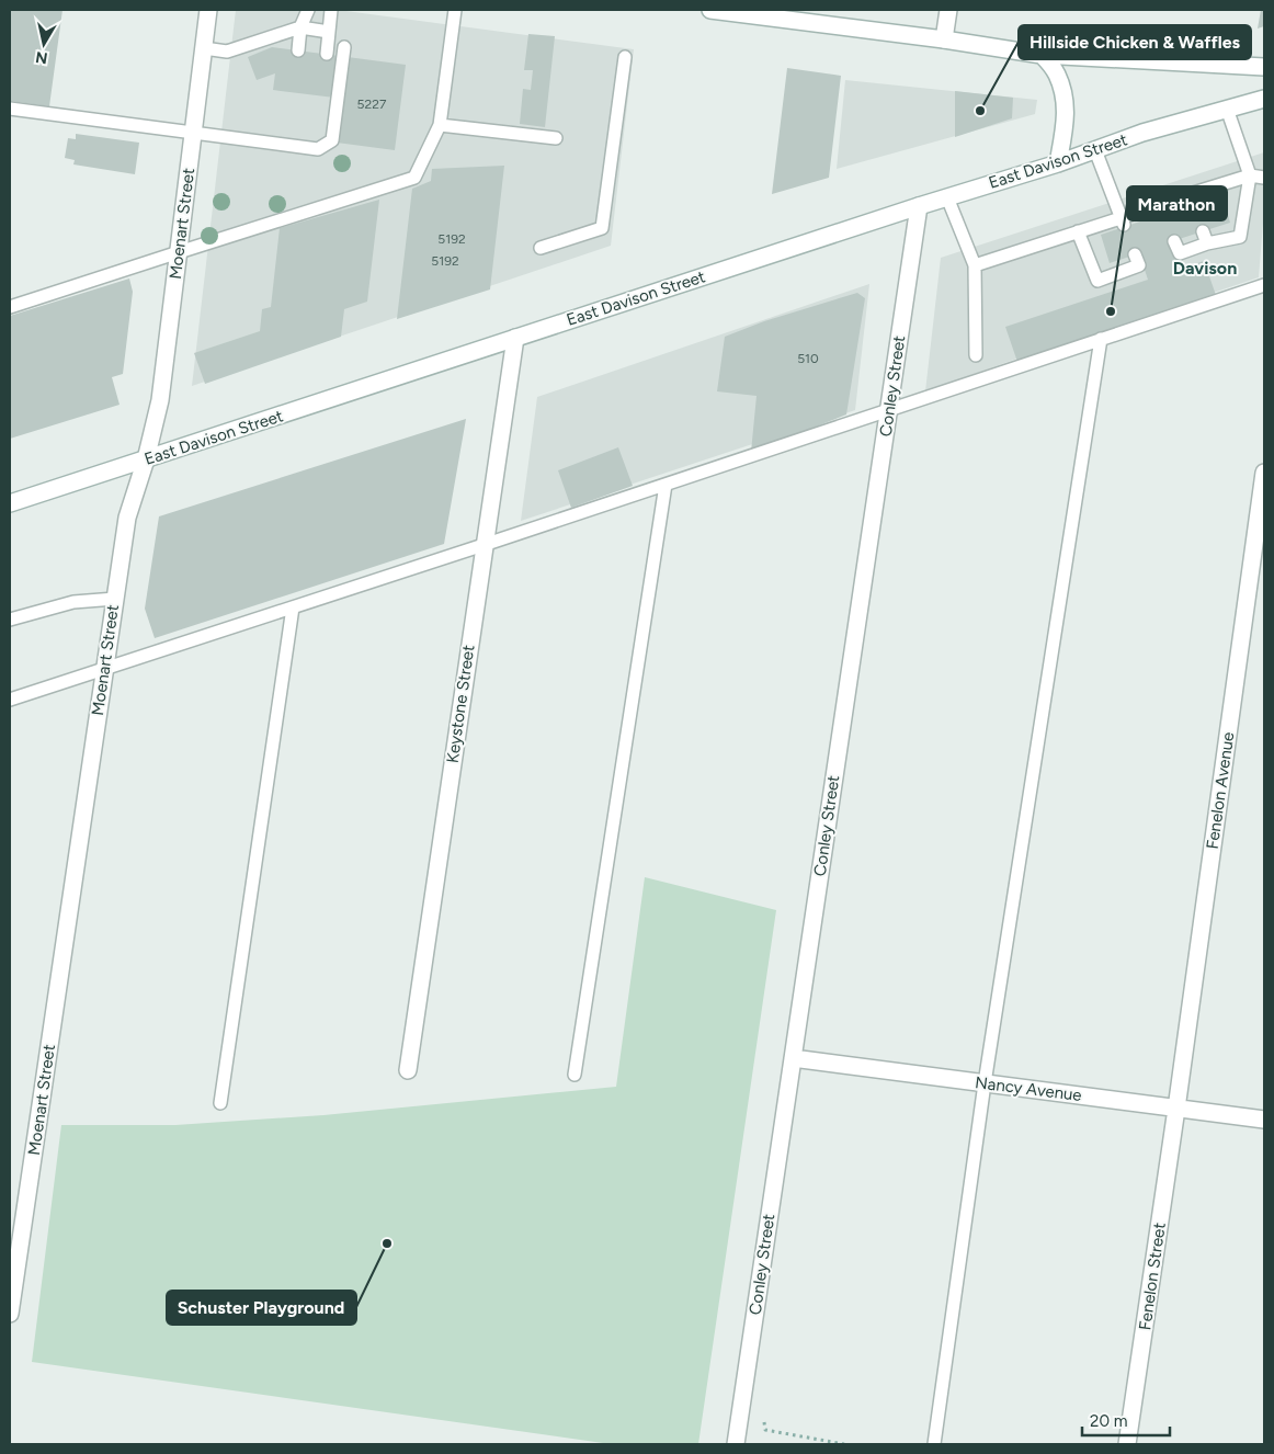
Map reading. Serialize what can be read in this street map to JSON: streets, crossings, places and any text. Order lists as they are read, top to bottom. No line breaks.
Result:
{"streets":{"street":["East Davison Street","Moenart Street","Conley Street","Keystone Street","Fenelon Avenue","Nancy Avenue","Fenelon Street"]},"crossings":[["East Davison Street","Moenart Street"],["East Davison Street","Conley Street"],["East Davison Street","Keystone Street"],["Conley Street","Nancy Avenue"],["Fenelon Avenue","Nancy Avenue"],["Fenelon Avenue","Fenelon Street"],["Nancy Avenue","Fenelon Street"]],"districts":["Davison"],"places":["Hillside Chicken & Waffles","Marathon","Schuster Playground"],"house_numbers":["5227","5192","5192","510"],"scale_bar":"20 m","north":"bottom"}
